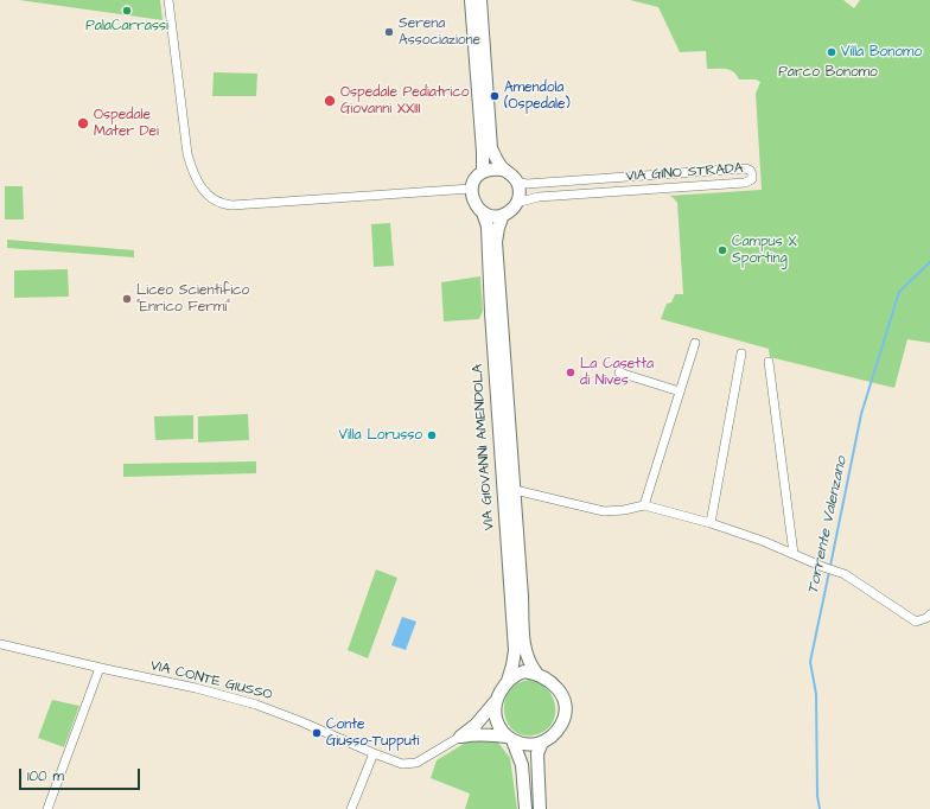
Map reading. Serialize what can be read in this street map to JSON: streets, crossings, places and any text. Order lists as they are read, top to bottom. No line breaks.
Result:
{"streets":{"main road":["VIA GIOVANNI AMENDOLA"],"street":["VIA GINO STRADA","VIA CONTE GIUSSO"]},"crossings":[["VIA GINO STRADA","VIA GIOVANNI AMENDOLA"],["VIA GIOVANNI AMENDOLA","VIA CONTE GIUSSO"]],"water":["Torrente Valenzano"],"parks":["Parco Bonomo"],"places":["PalaCarrassi","Serena Associazione","Villa Bonomo","Amendola (Ospedale)","Ospedale Pediatrico Giovanni XXIII","Ospedale Mater Dei","Campus X Sporting","Liceo Scientifico \"Enrico Fermi\"","La Casetta di Nives","Villa Lorusso","Conte Giusso-Tupputi"],"scale_bar":"100 m"}
